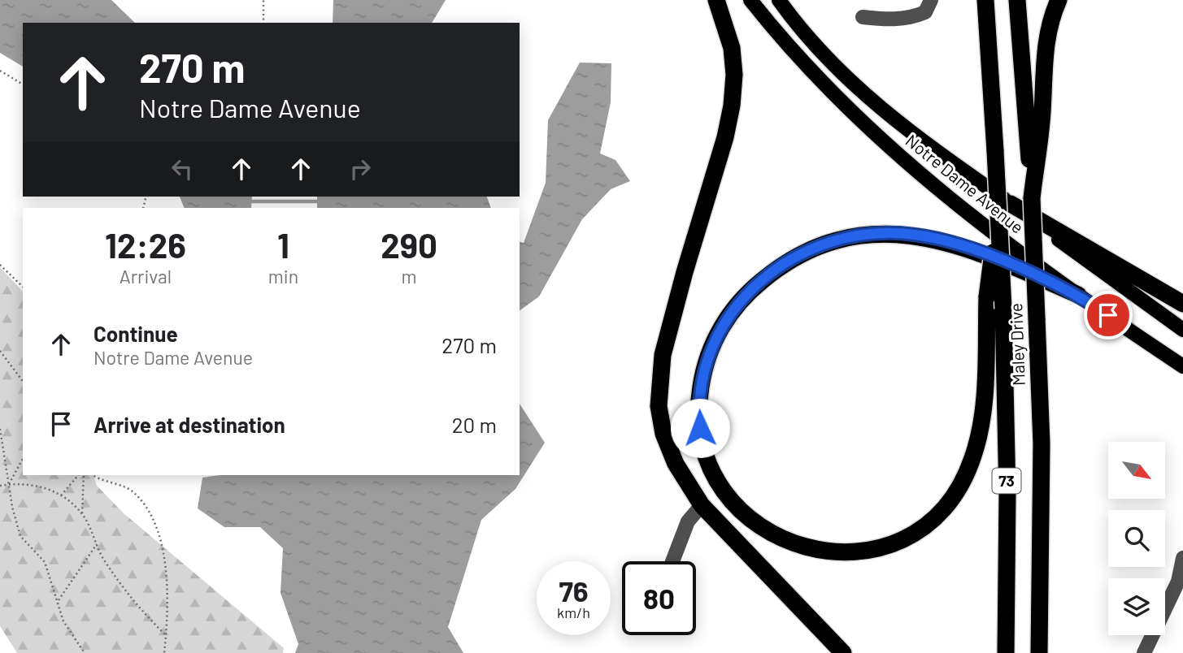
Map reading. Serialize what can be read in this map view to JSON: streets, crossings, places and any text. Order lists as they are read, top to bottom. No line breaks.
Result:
{"streets":{"highway":["Maley Drive","73"],"main road":["Notre Dame Avenue"]},"crossings":[["Notre Dame Avenue","Maley Drive"]],"north":"bottom right","page":{"turn":["270 m","Notre Dame Avenue"],"eta":["12:26","Arrival","1","min","290","m"],"list":[{"name":"Continue","note":"Notre Dame Avenue","value":"270 m"},{"name":"Arrive at destination","value":"20 m"}],"speed":"76 km/h","limit":"80"}}
